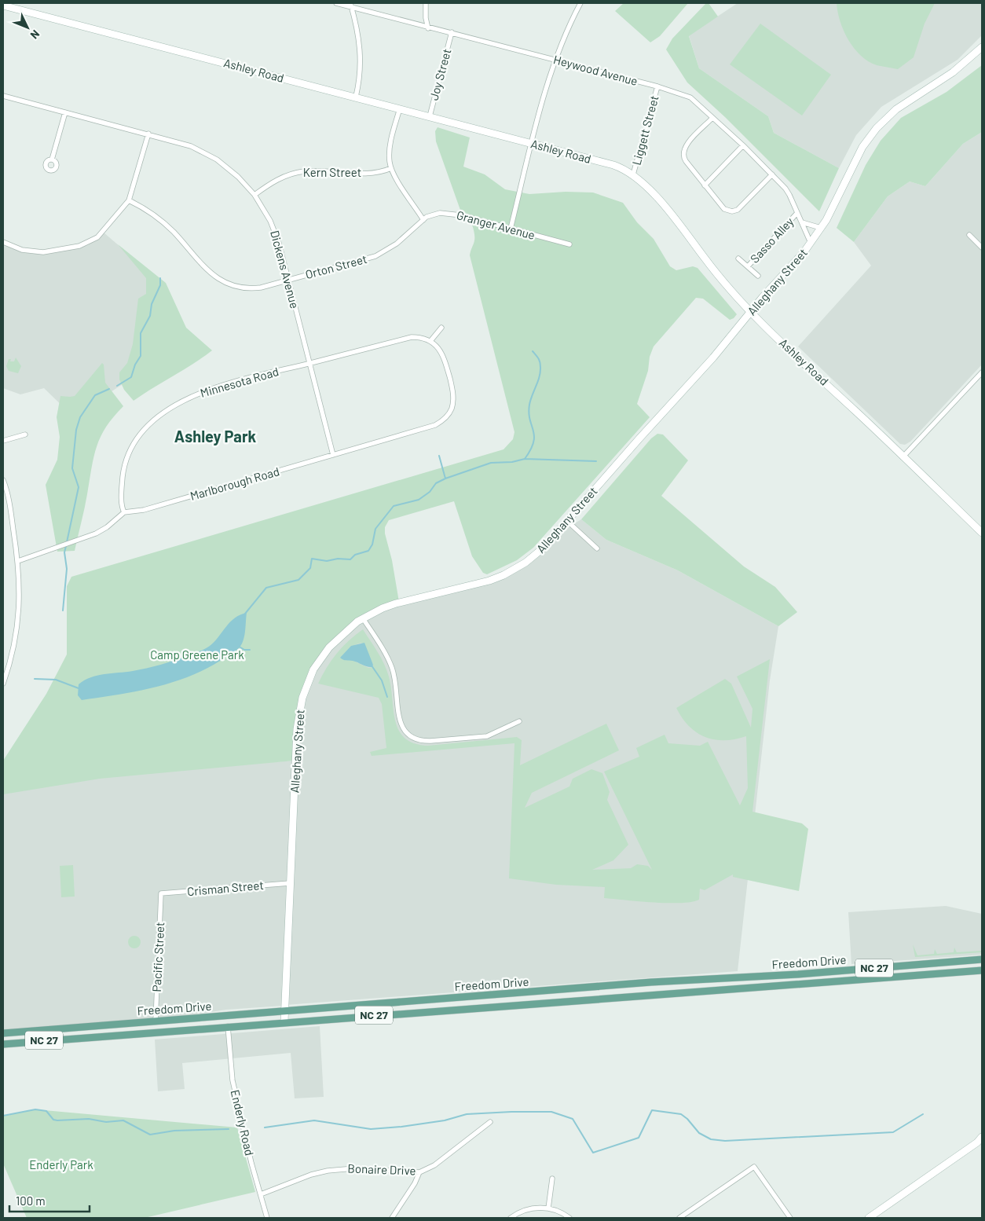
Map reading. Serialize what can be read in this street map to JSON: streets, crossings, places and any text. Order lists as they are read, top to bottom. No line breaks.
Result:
{"streets":{"main road":["Freedom Drive","NC 27"],"street":["Ashley Road","Heywood Avenue","Joy Street","Liggett Street","Kern Street","Granger Avenue","Sasso Alley","Orton Street","Dickens Avenue","Alleghany Street","Minnesota Road","Marlborough Road","Crisman Street","Pacific Street","Enderly Road","Bonaire Drive"]},"crossings":[["Ashley Road","Joy Street"],["Ashley Road","Liggett Street"],["Ashley Road","Alleghany Street"],["Heywood Avenue","Joy Street"],["Heywood Avenue","Liggett Street"],["Heywood Avenue","Sasso Alley"],["Heywood Avenue","Alleghany Street"],["Kern Street","Dickens Avenue"],["Granger Avenue","Orton Street"],["Orton Street","Dickens Avenue"],["Dickens Avenue","Minnesota Road"],["Dickens Avenue","Marlborough Road"],["Alleghany Street","Crisman Street"],["Alleghany Street","Freedom Drive"],["Minnesota Road","Marlborough Road"],["Crisman Street","Pacific Street"],["Pacific Street","Freedom Drive"],["Freedom Drive","Enderly Road"],["Enderly Road","Bonaire Drive"]],"districts":["Ashley Park"],"parks":["Camp Greene Park","Enderly Park"],"scale_bar":"100 m","north":"bottom right"}
